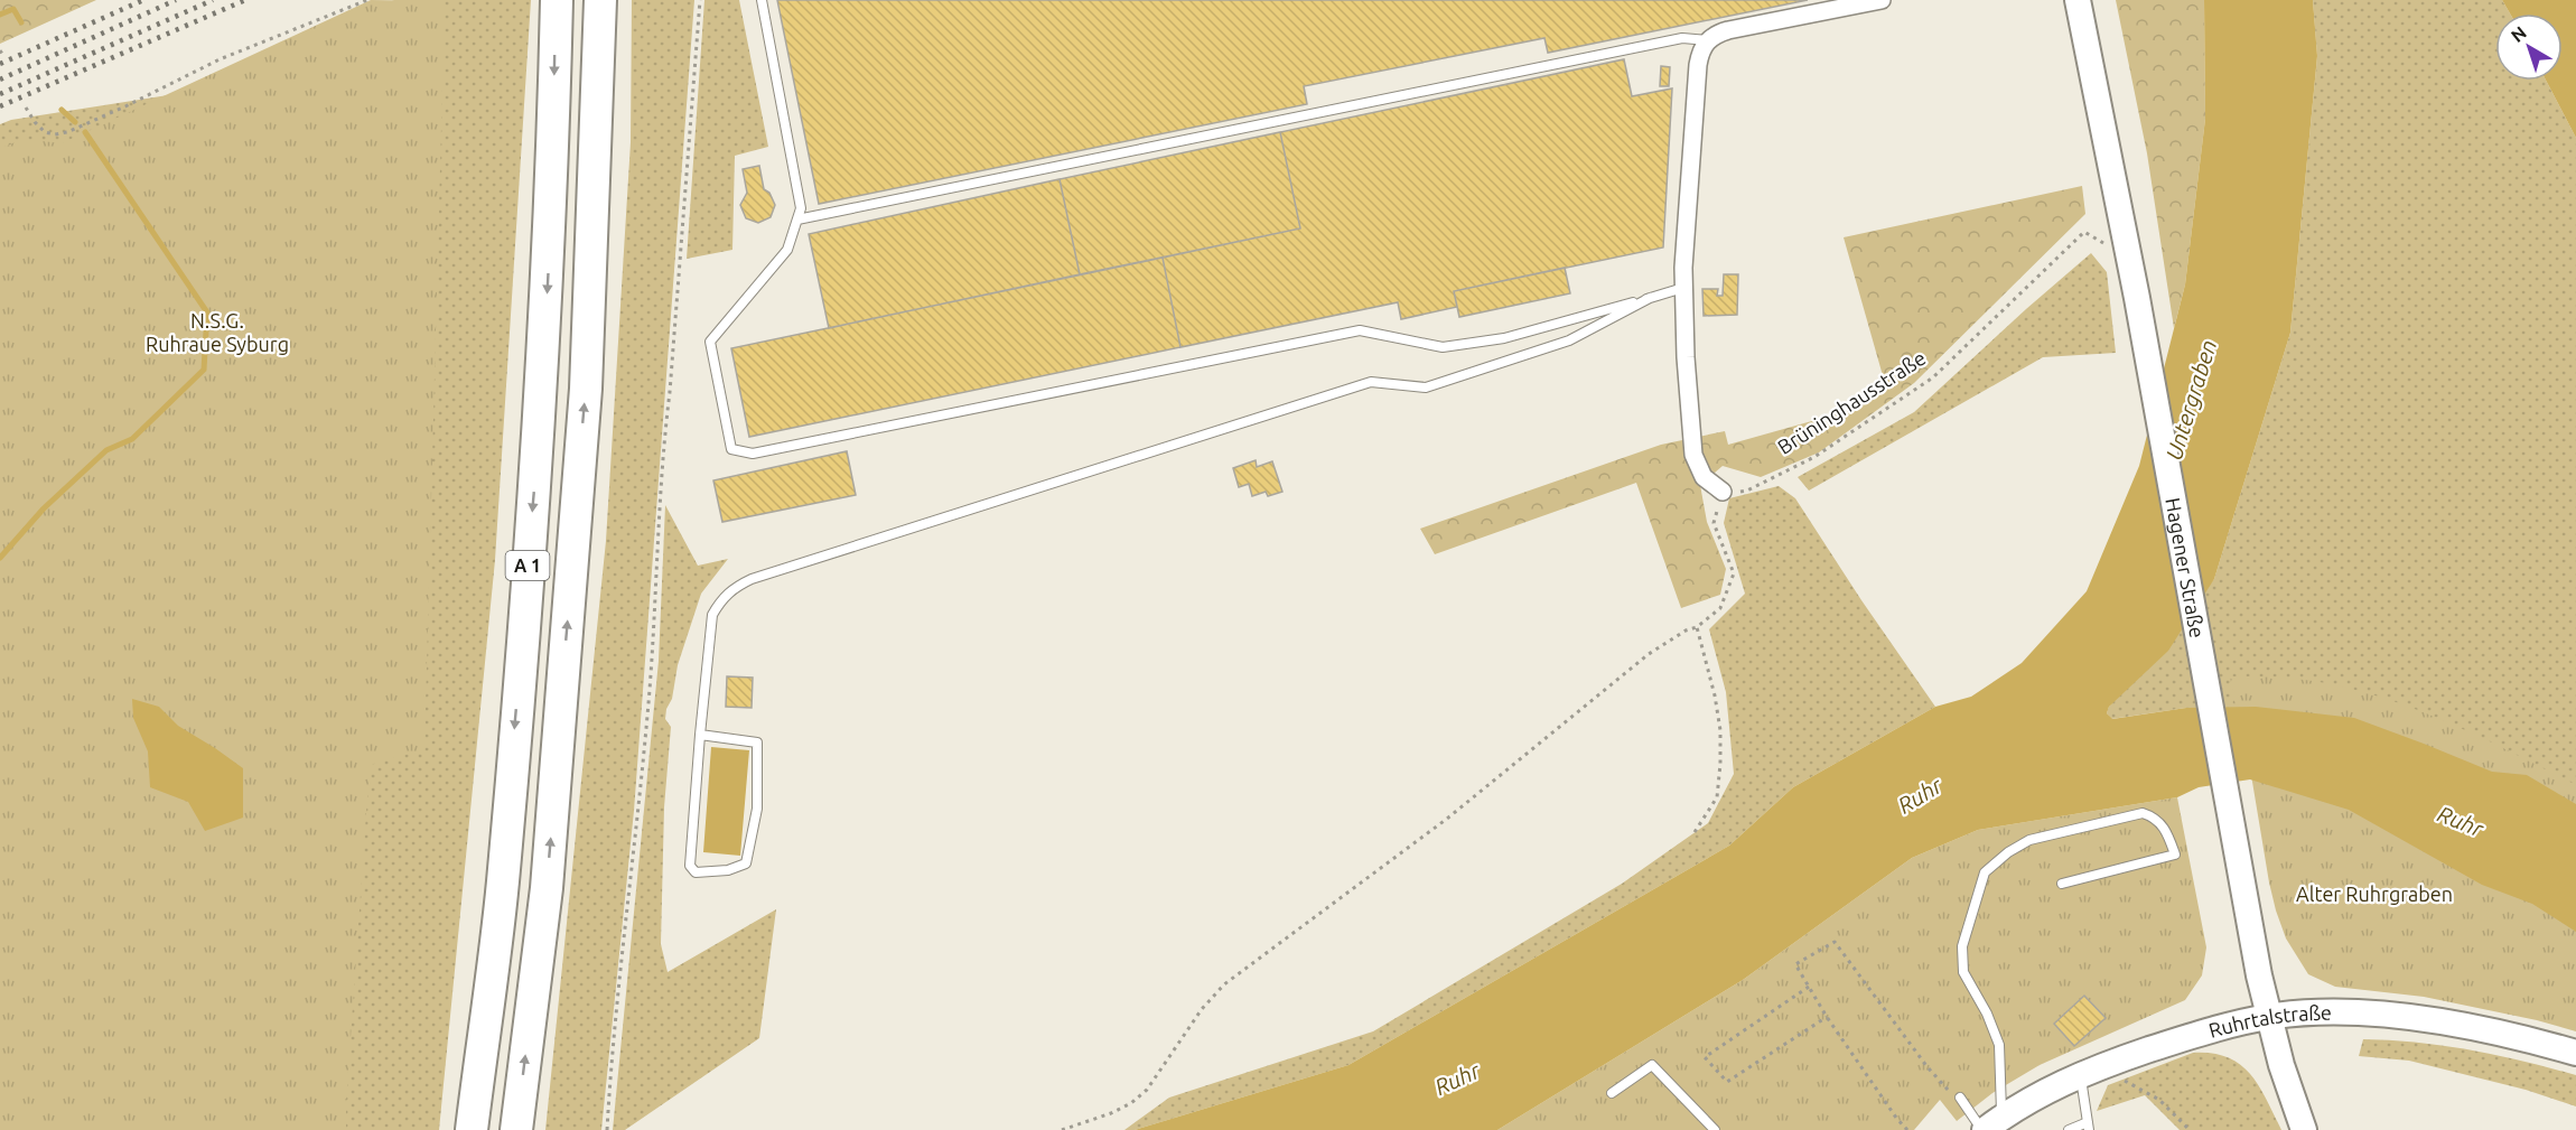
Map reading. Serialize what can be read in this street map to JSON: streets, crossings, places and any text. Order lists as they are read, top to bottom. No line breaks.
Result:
{"streets":{"highway":["A 1"],"main road":["Hagener Straße","Ruhrtalstraße"],"path":["Brüninghausstraße"]},"crossings":[["Brüninghausstraße","Hagener Straße"],["Hagener Straße","Ruhrtalstraße"]],"water":["Untergraben","Ruhr"],"parks":["N.S.G. Ruhraue Syburg","Alter Ruhrgraben"],"north":"top left"}
